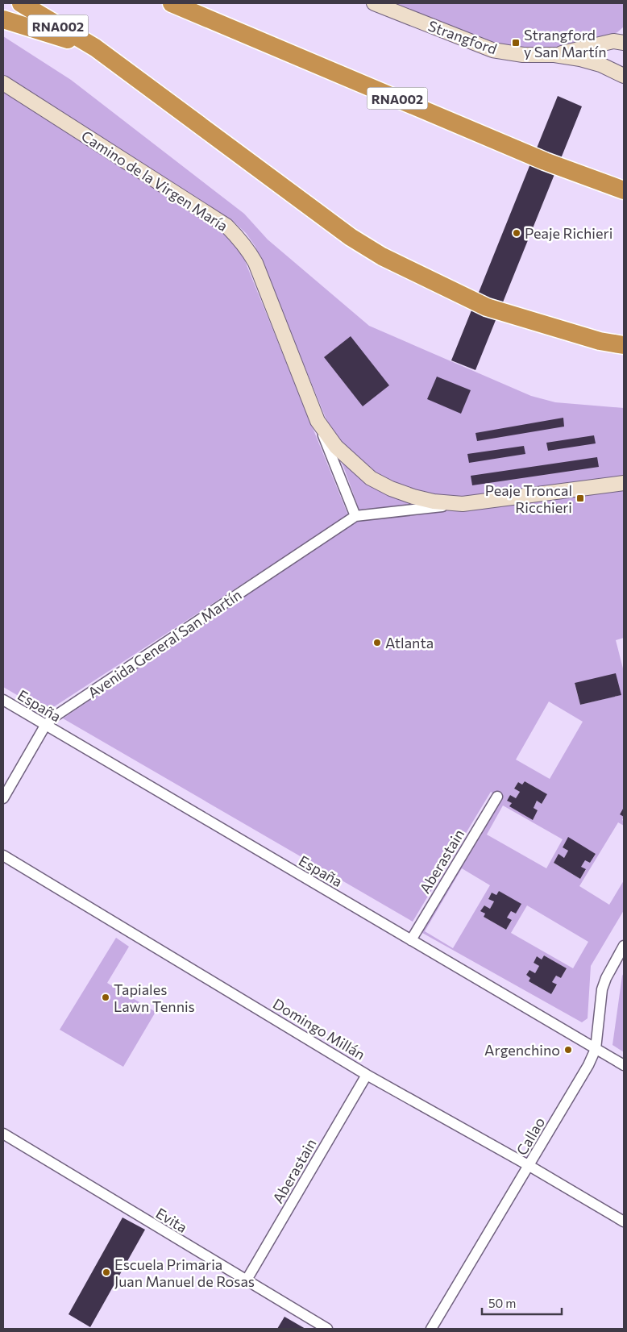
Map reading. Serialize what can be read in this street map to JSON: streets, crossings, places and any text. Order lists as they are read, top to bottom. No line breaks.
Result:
{"streets":{"highway":["RNA002"],"street":["Strangford","Camino de la Virgen María","Avenida General San Martín","España","Aberastain","Domingo Millán","Callao","Evita"]},"crossings":[["Camino de la Virgen María","Avenida General San Martín"],["Avenida General San Martín","España"],["España","Aberastain"],["España","Callao"],["Aberastain","Domingo Millán"],["Aberastain","Evita"],["Domingo Millán","Callao"]],"places":{"transit":["Strangford y San Martín","Peaje Troncal Ricchieri"],"other":["Peaje Richieri","Atlanta","Tapiales Lawn Tennis","Argenchino","Escuela Primaria Juan Manuel de Rosas"]},"scale_bar":"50 m"}
